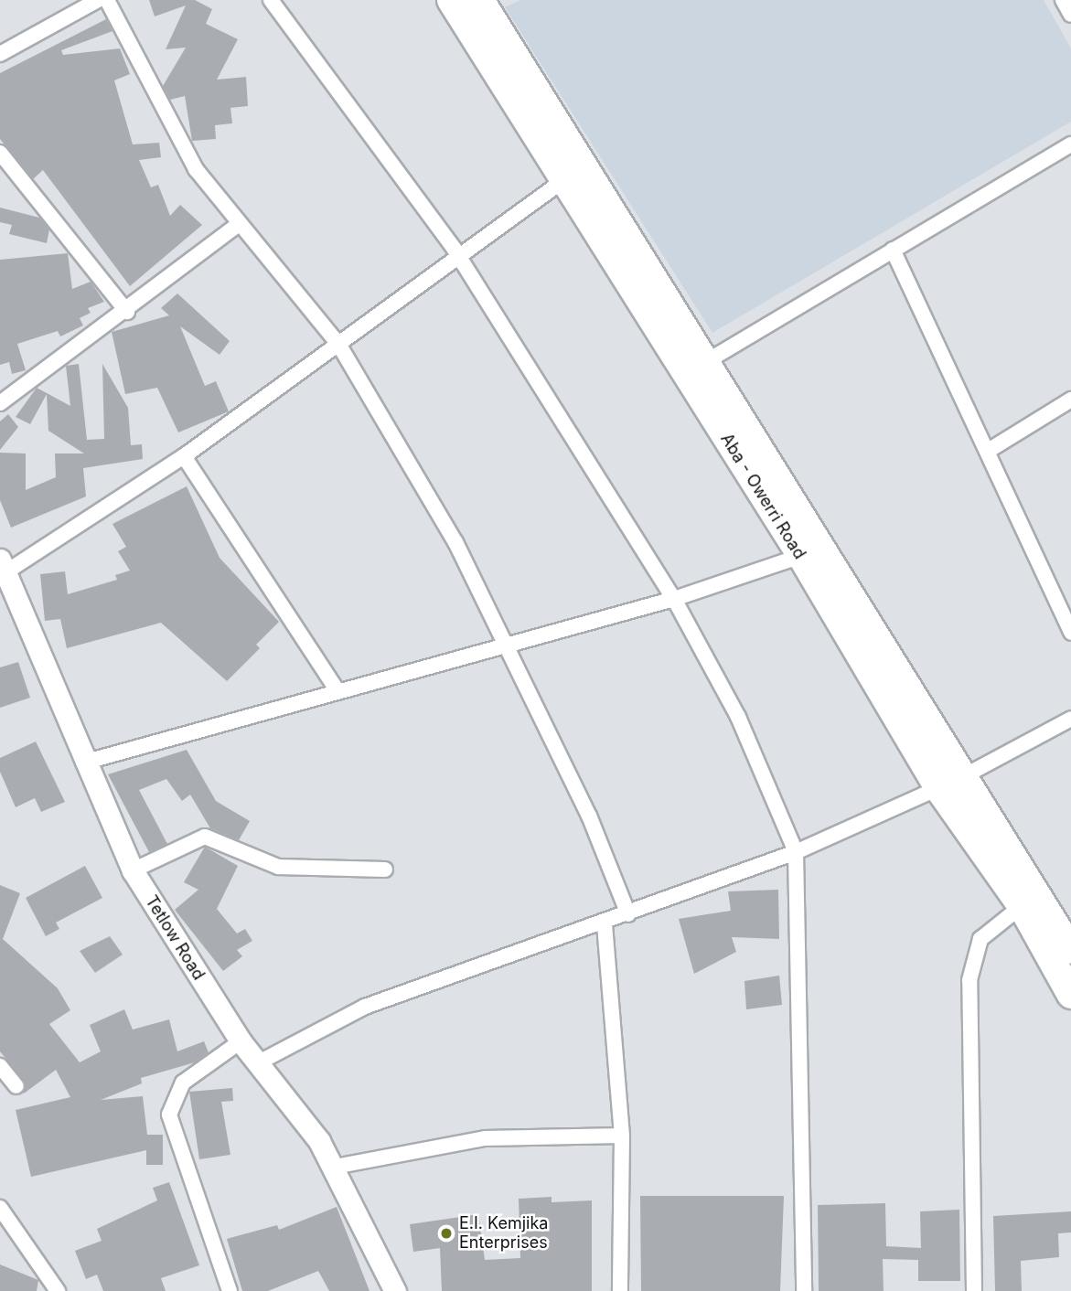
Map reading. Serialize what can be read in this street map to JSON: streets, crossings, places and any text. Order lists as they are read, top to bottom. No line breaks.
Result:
{"streets":{"highway":["Aba - Owerri Road"],"street":["Tetlow Road"]},"places":["E.I. Kemjika Enterprises"]}
